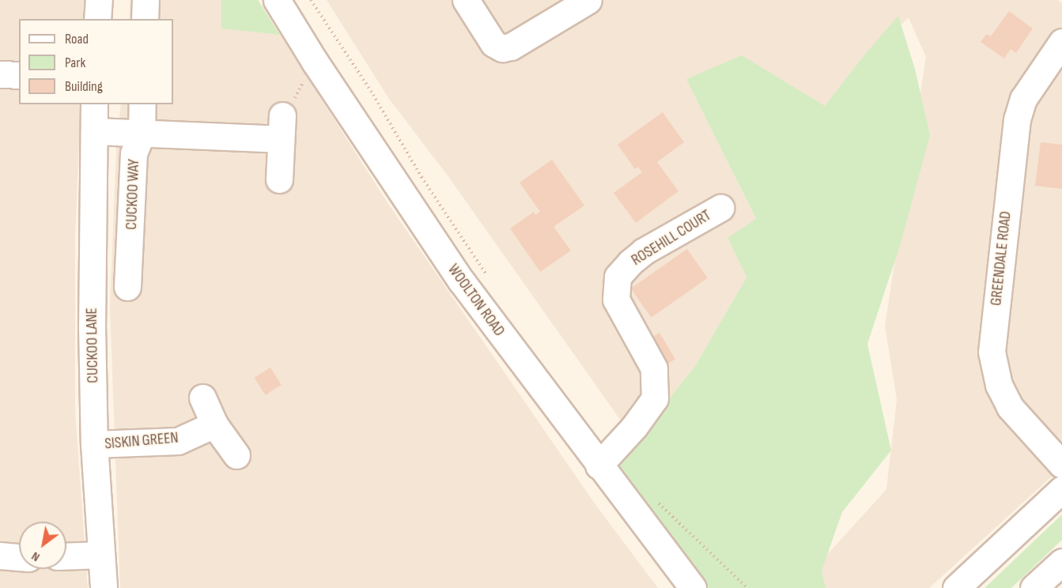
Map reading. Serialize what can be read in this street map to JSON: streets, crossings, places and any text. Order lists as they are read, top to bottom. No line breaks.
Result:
{"streets":{"street":["CUCKOO WAY","ROSEHILL COURT","GREENDALE ROAD","WOOLTON ROAD","CUCKOO LANE","SISKIN GREEN"]},"crossings":[["ROSEHILL COURT","WOOLTON ROAD"],["CUCKOO LANE","SISKIN GREEN"]],"legend":["Road","Park","Building"],"north":"bottom left"}
